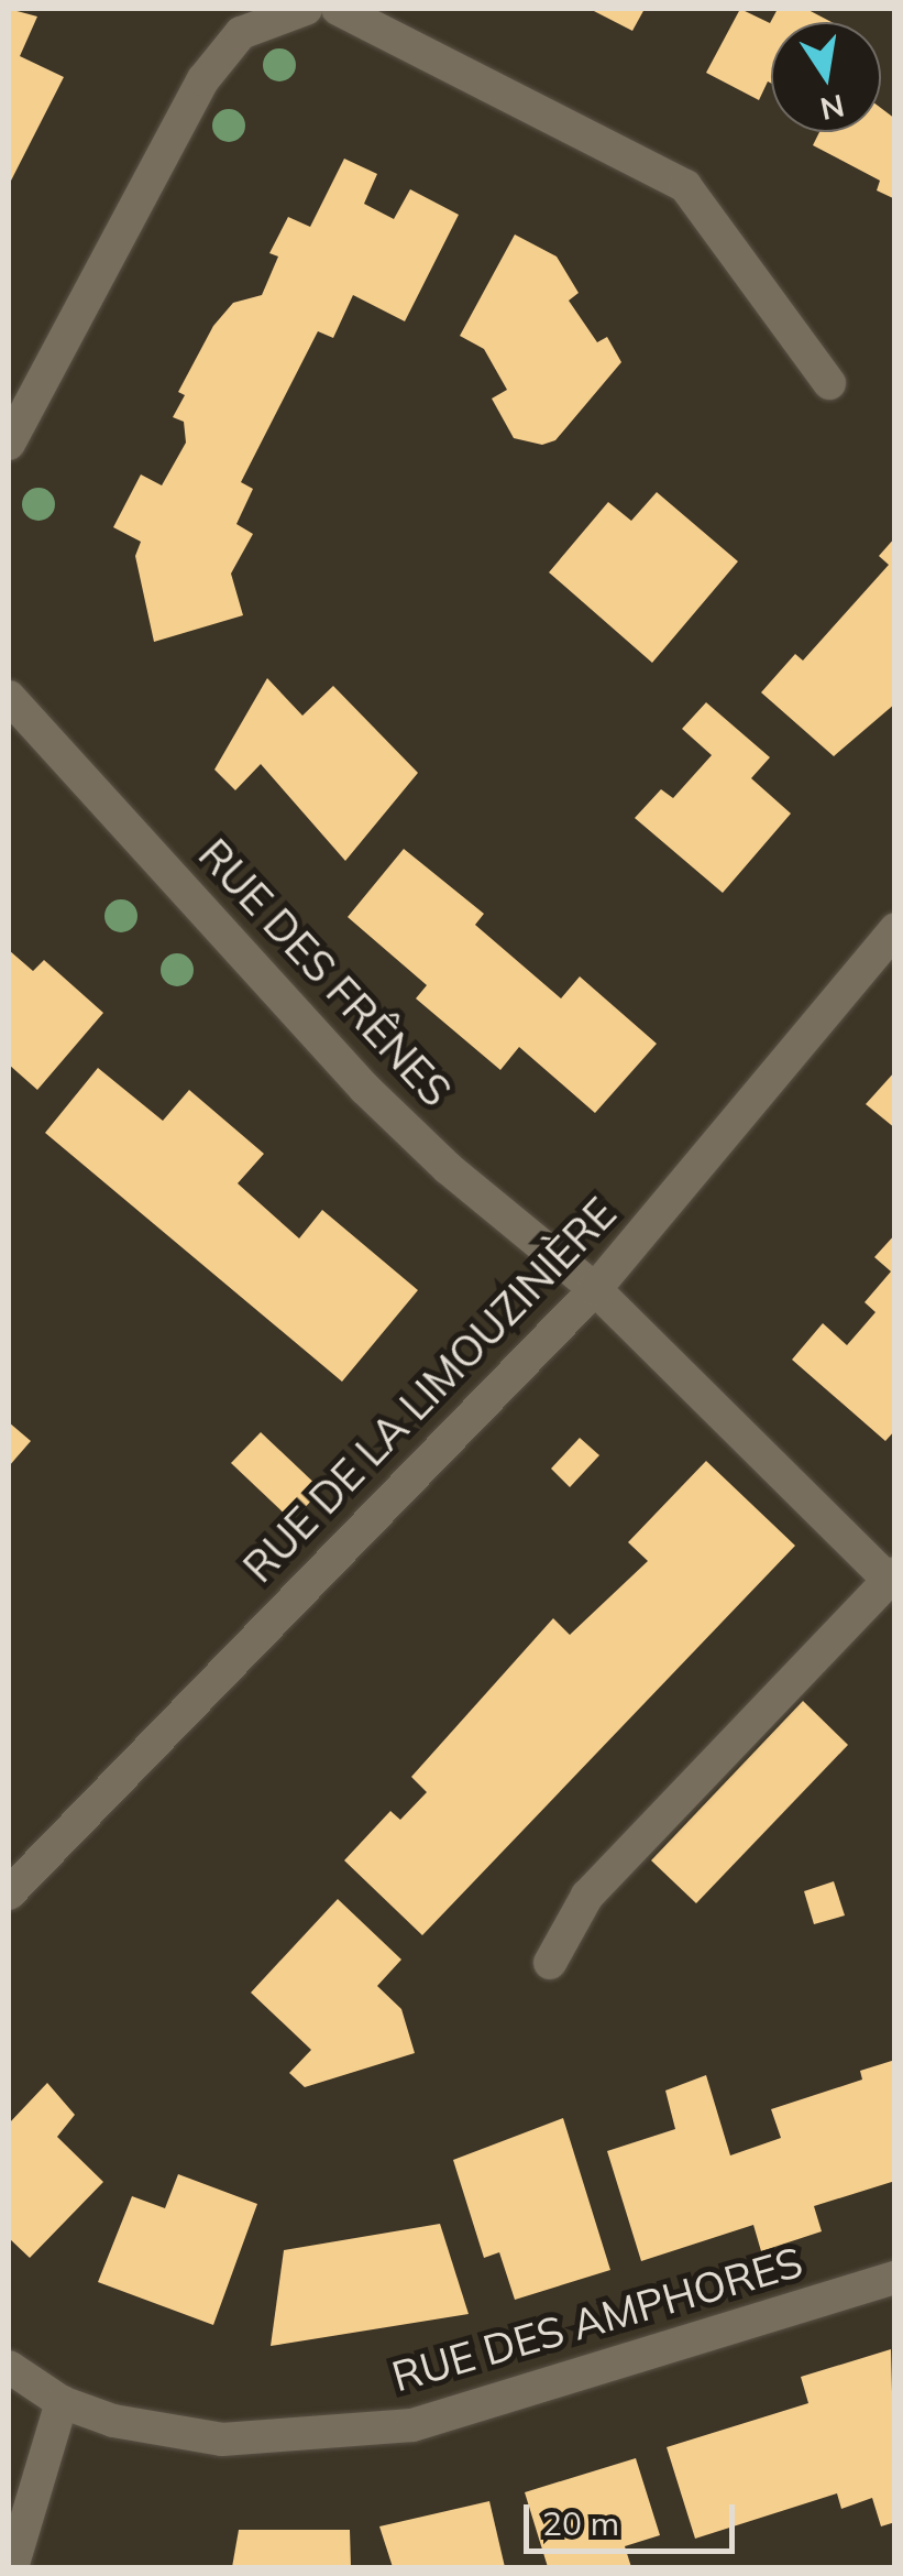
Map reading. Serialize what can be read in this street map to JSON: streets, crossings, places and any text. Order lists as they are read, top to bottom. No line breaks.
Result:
{"streets":{"street":["RUE DES FRÊNES","RUE DE LA LIMOUZINIÈRE","RUE DES AMPHORES"]},"crossings":[["RUE DES FRÊNES","RUE DE LA LIMOUZINIÈRE"]],"scale_bar":"20 m","north":"bottom"}
